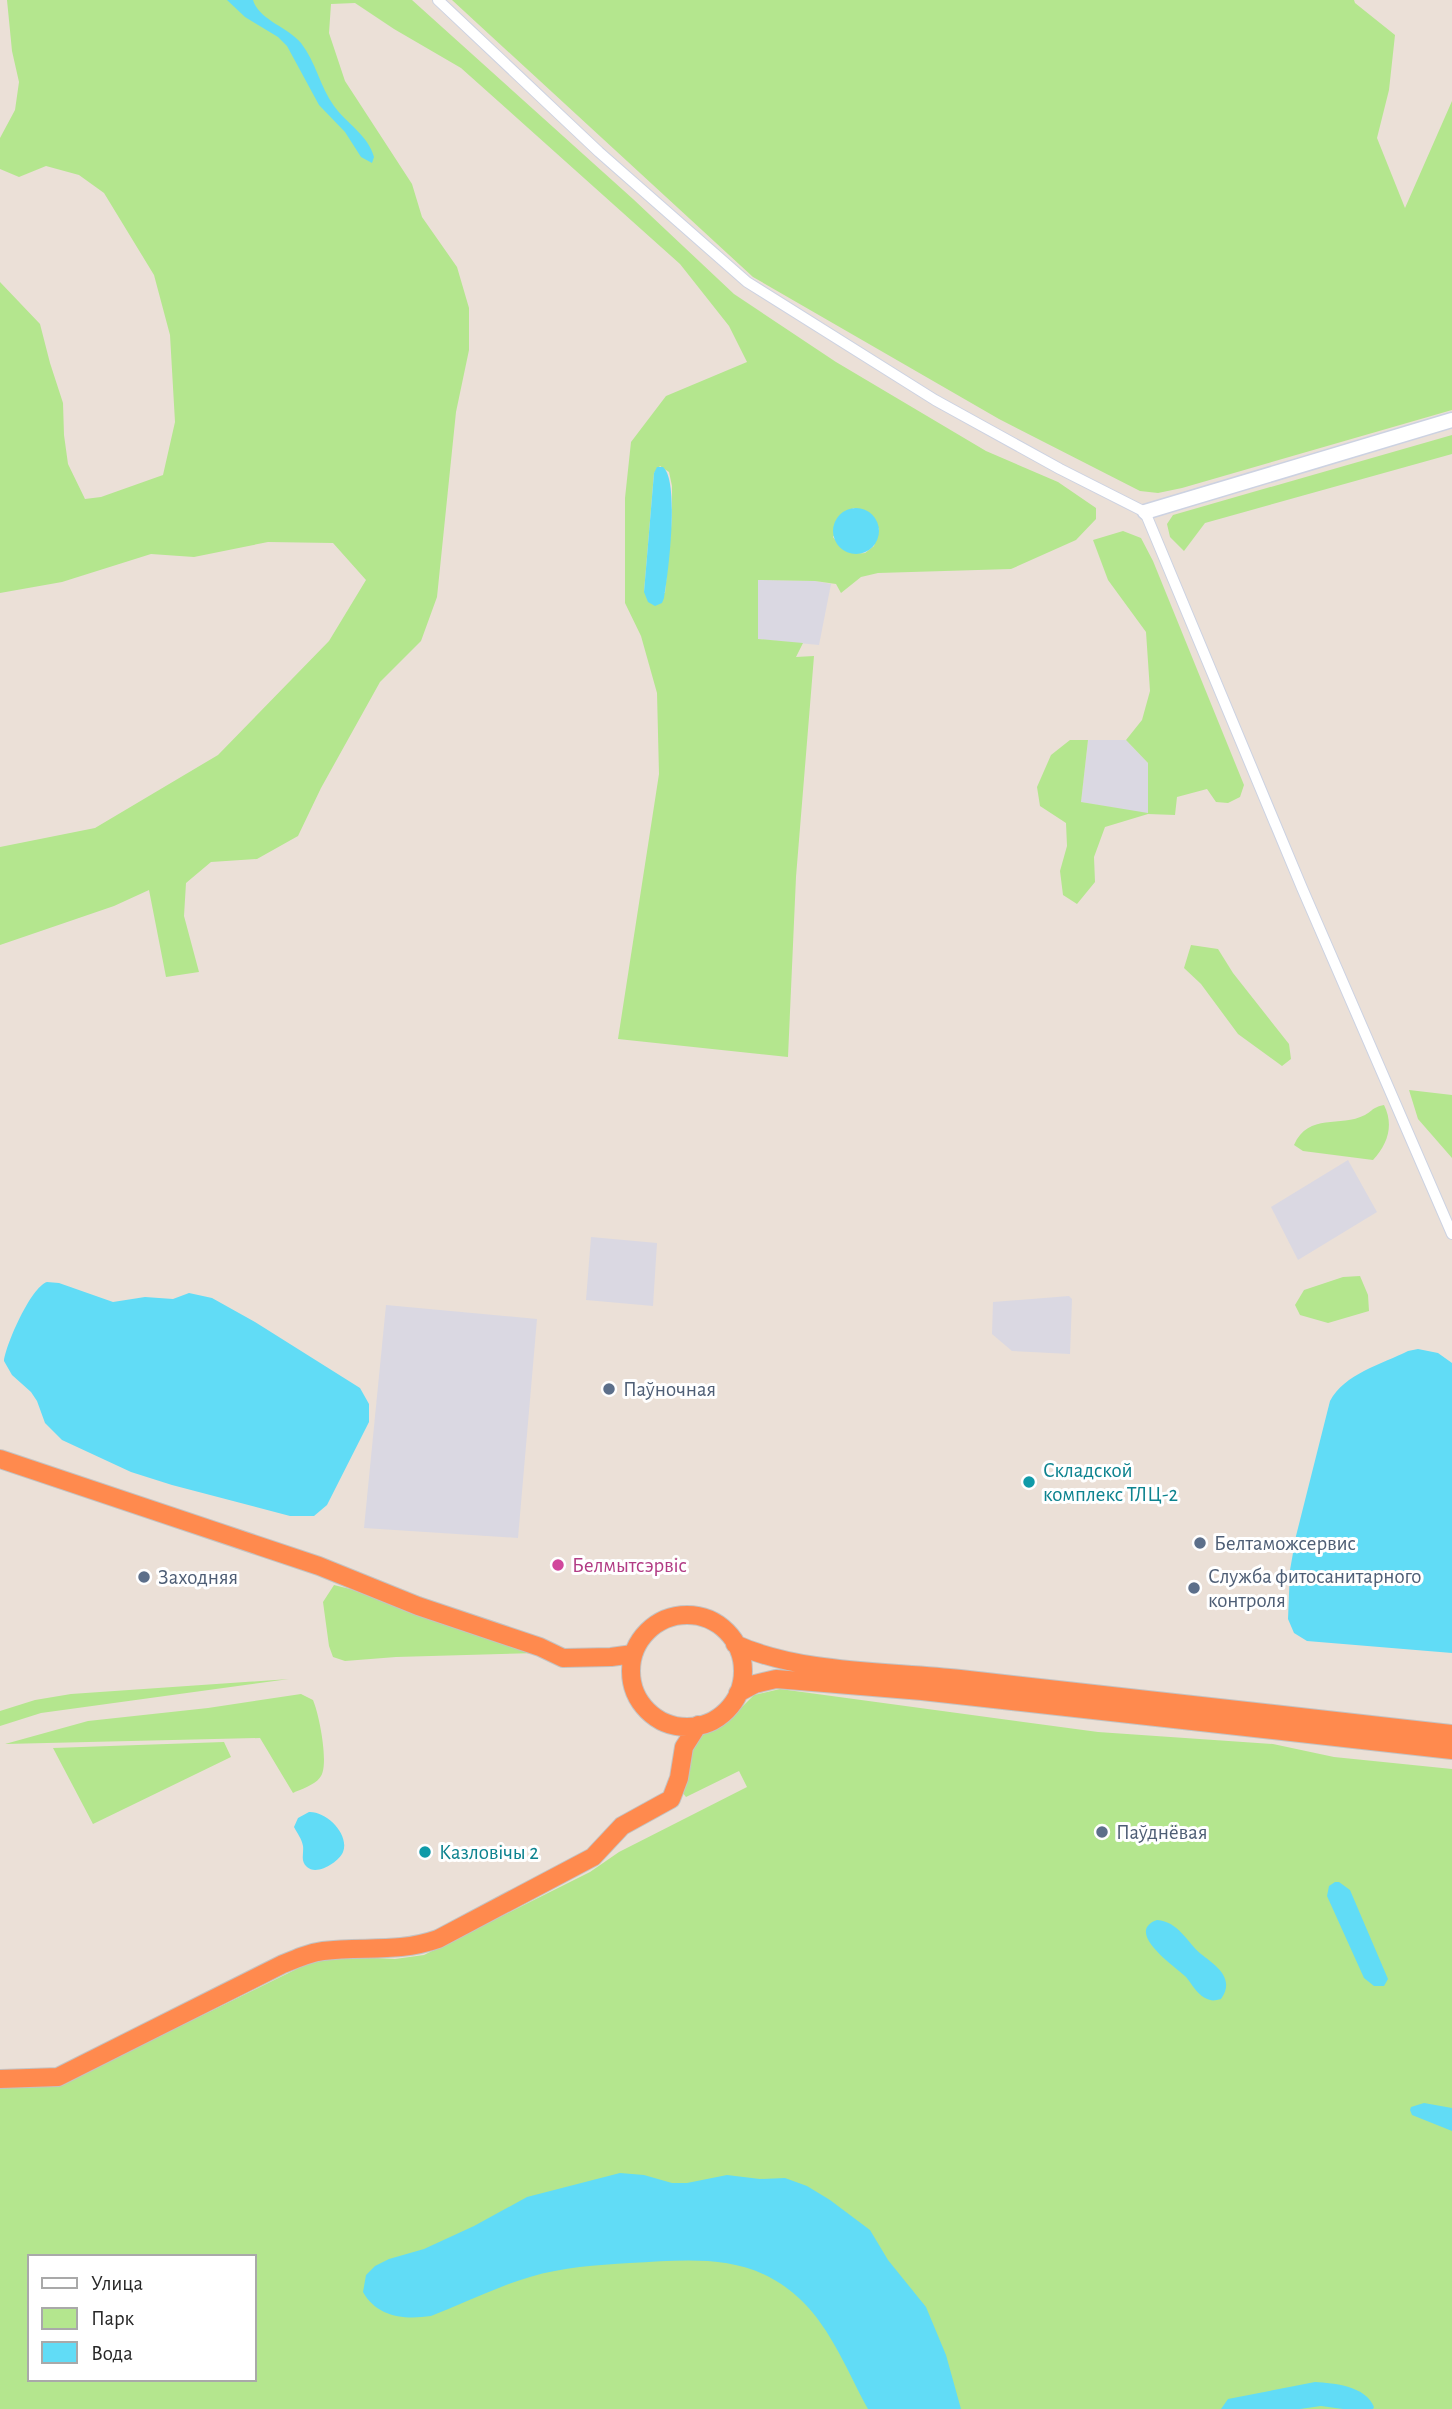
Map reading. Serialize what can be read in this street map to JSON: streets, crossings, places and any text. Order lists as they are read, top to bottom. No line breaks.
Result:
{"places":["Паўночная","Складской комплекс ТЛЦ-2","Белтаможсервис","Белмытсэрвіс","Заходняя","Служба фитосанитарного контроля","Паўднёвая","Казловічы 2"],"legend":["Улица","Парк","Вода"]}
